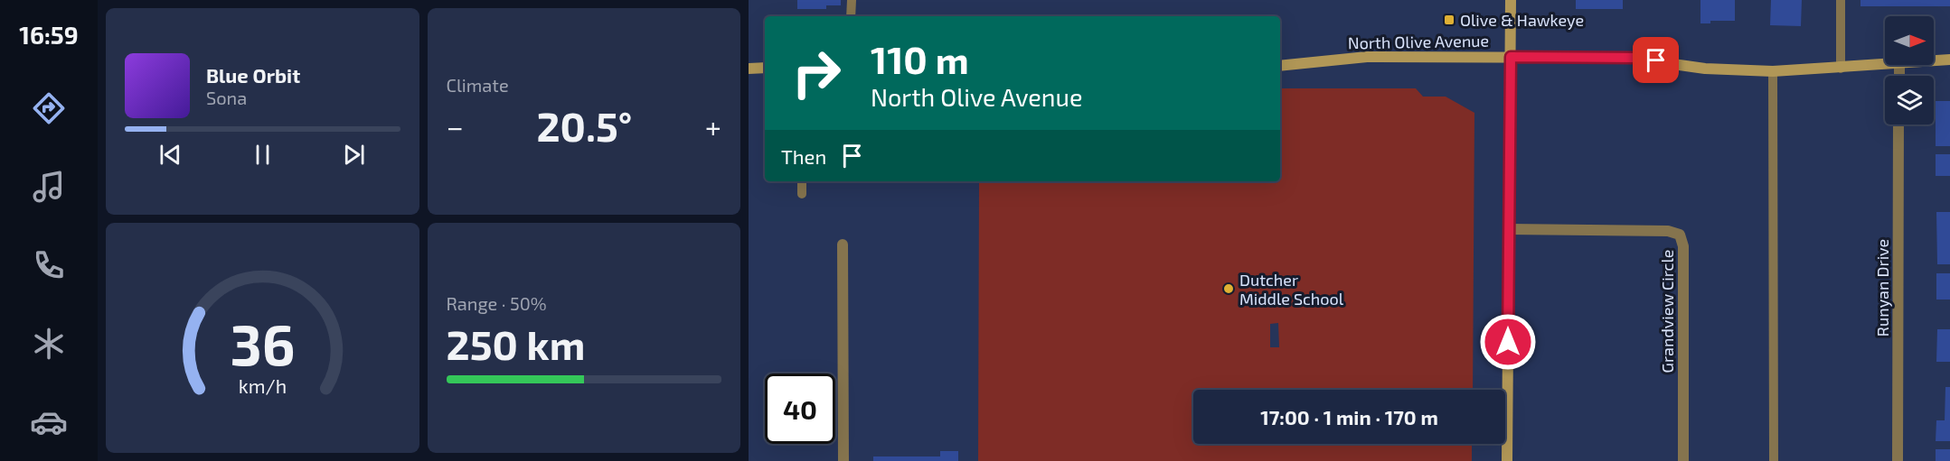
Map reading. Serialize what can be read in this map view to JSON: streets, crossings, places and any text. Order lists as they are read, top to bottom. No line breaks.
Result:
{"streets":{"street":["North Olive Avenue","Runyan Drive","Grandview Circle"]},"places":{"transit":["Olive & Hawkeye"],"other":["Dutcher Middle School"]},"north":"right","page":{"tabs":"16:59","tile":["Climate",["Range · 50%","250 km"]],"turn":["110 m","North Olive Avenue"],"song":["Blue Orbit","Sona"],"heat":["−","20.5°","+"],"then":"Then","limit":"40","trip":"17:00 · 1 min · 170 m","gauge":["36","km/h"]}}
